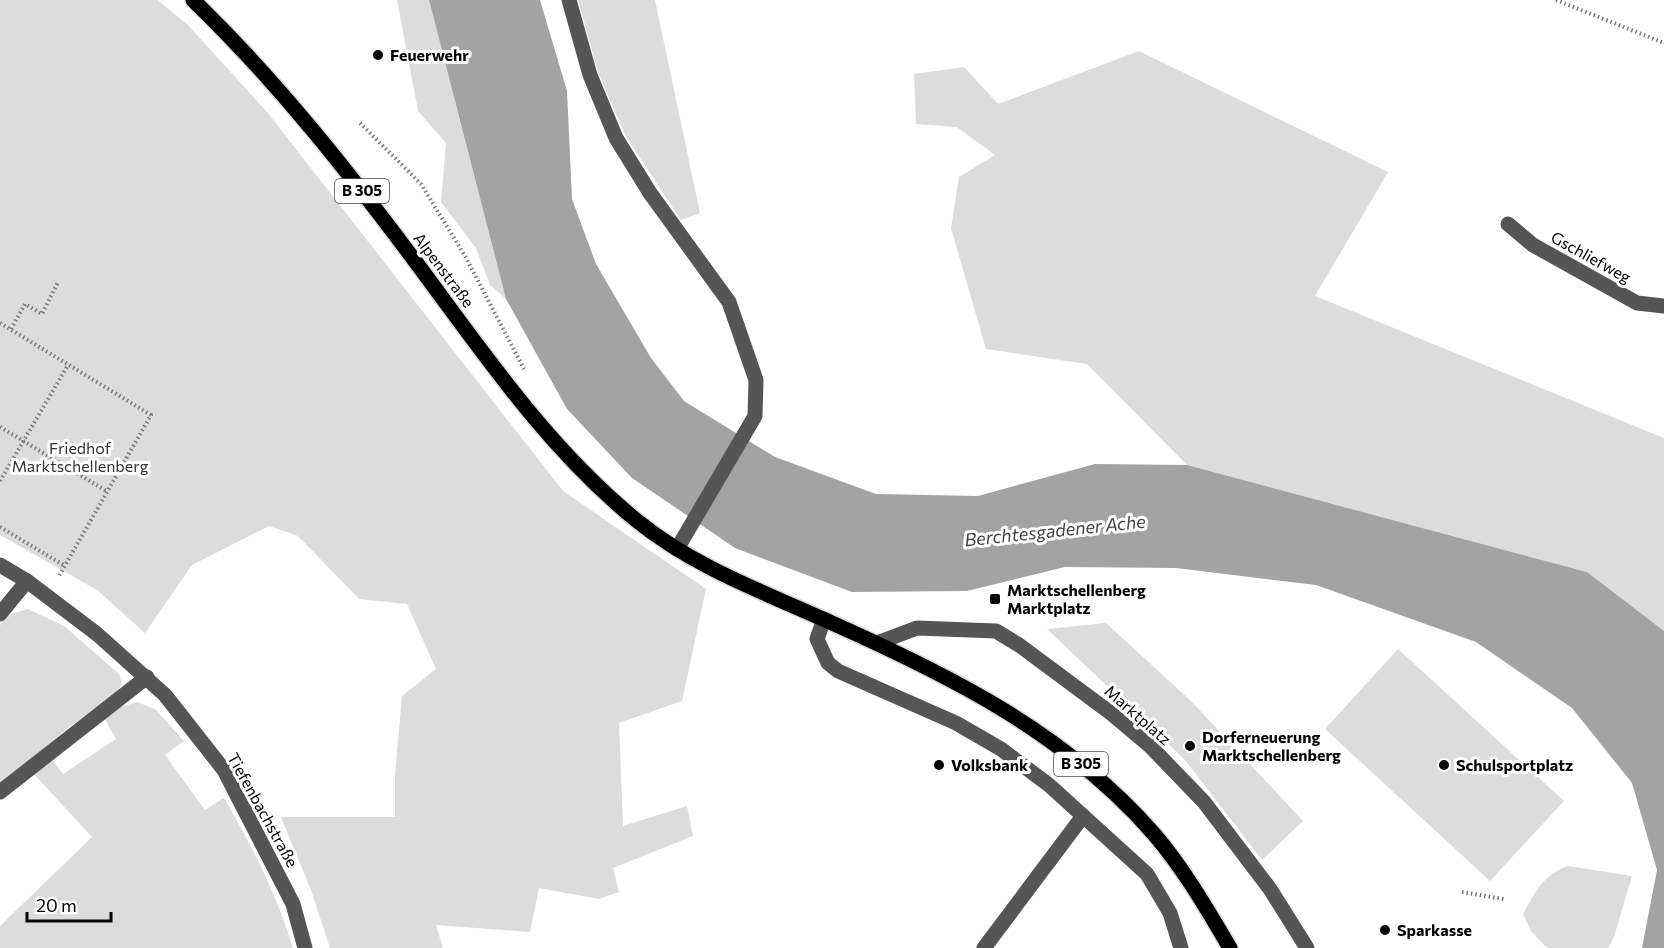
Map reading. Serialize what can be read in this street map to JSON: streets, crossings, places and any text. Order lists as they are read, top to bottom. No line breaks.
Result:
{"streets":{"main road":["B 305","Alpenstraße"],"street":["Gschliefweg","Marktplatz","Tiefenbachstraße"]},"crossings":[["B 305","Alpenstraße"],["B 305","Marktplatz"]],"water":["Berchtesgadener Ache"],"parks":["Friedhof Marktschellenberg"],"places":{"other":["Feuerwehr","Dorferneuerung Marktschellenberg","Volksbank","Schulsportplatz","Sparkasse"],"transit":["Marktschellenberg Marktplatz"]},"scale_bar":"20 m"}
